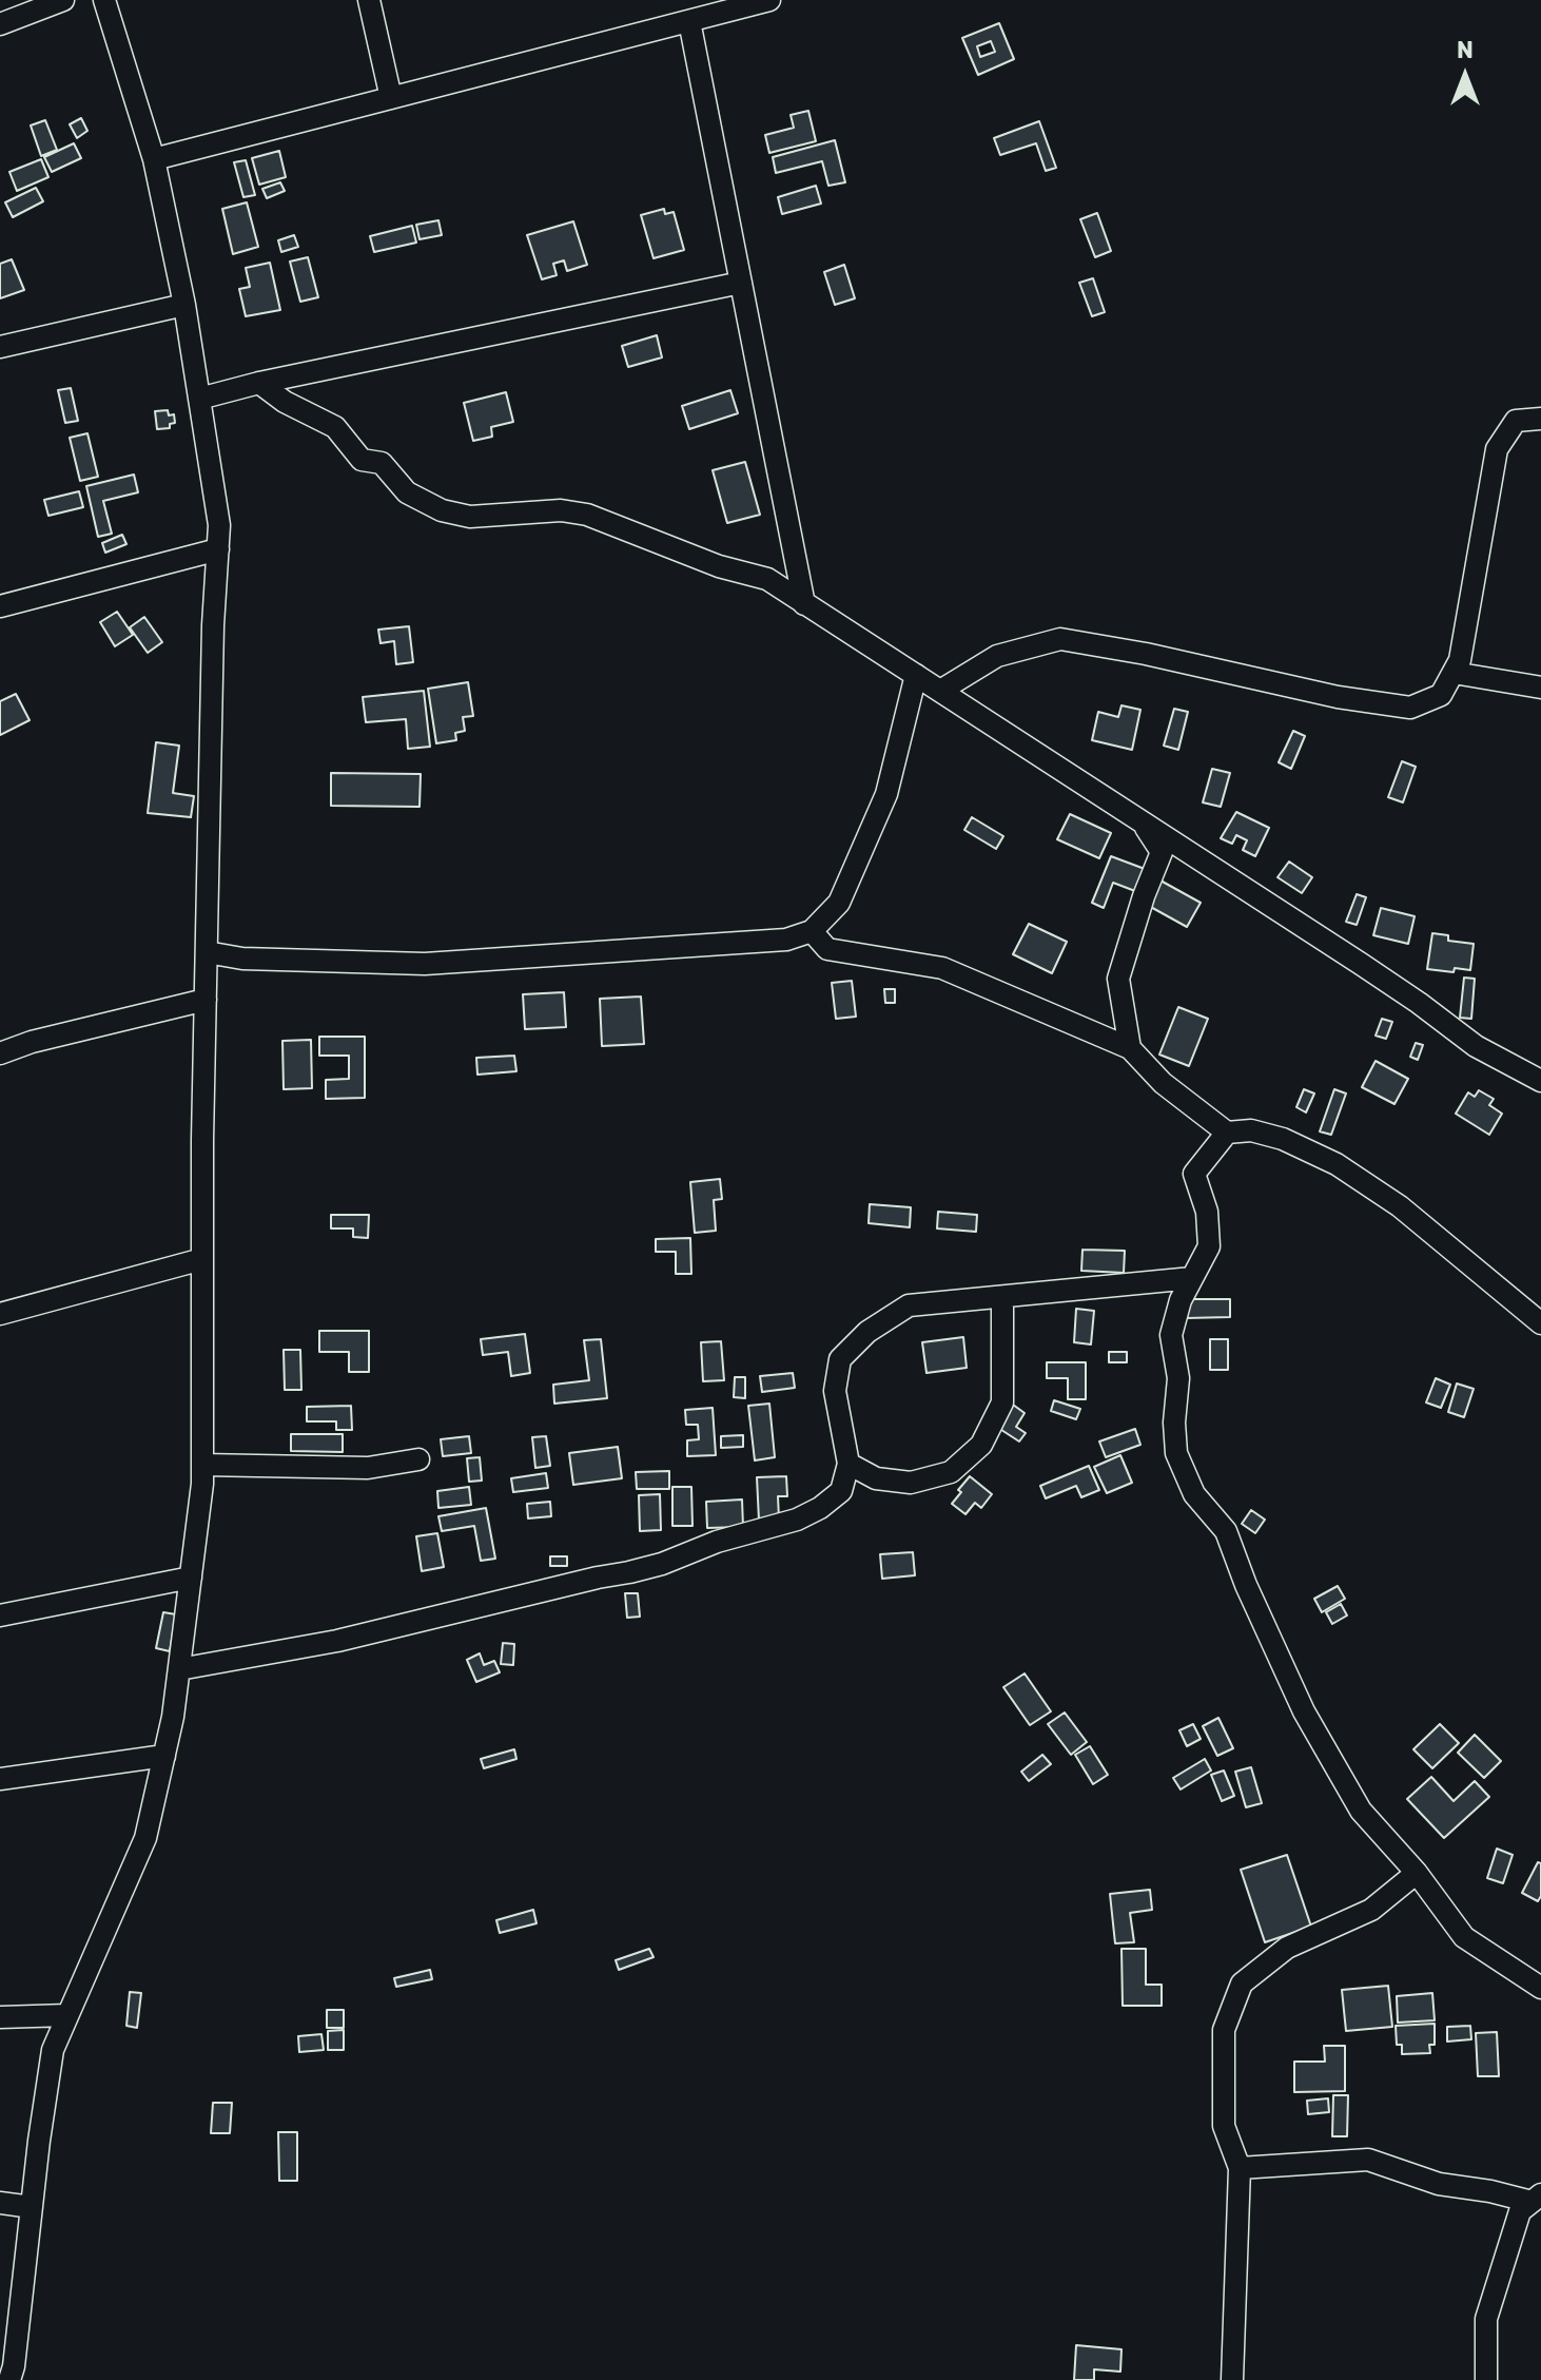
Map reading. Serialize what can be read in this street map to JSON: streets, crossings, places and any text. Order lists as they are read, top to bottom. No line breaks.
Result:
{"north":"top"}
